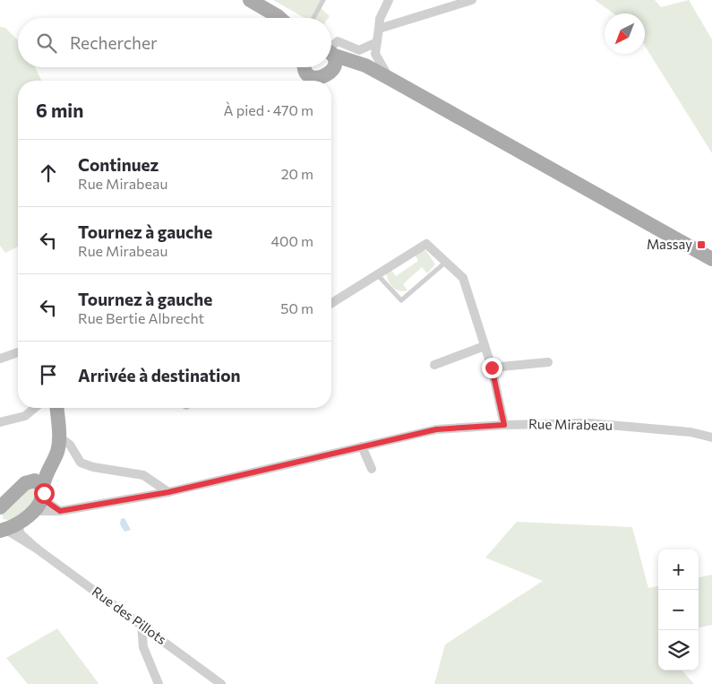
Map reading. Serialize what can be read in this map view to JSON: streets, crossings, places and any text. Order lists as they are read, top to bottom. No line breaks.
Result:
{"streets":{"street":["Rue Mirabeau","Rue des Pillots"]},"places":{"transit":["Massay"]},"north":"bottom left","page":{"search":"Rechercher","heading":["6 min","À pied · 470 m"],"list":[["Continuez","Rue Mirabeau","20 m"],["Tournez à gauche","Rue Mirabeau","400 m"],["Tournez à gauche","Rue Bertie Albrecht","50 m"],"Arrivée à destination"],"map_buttons":["+","−"]}}
